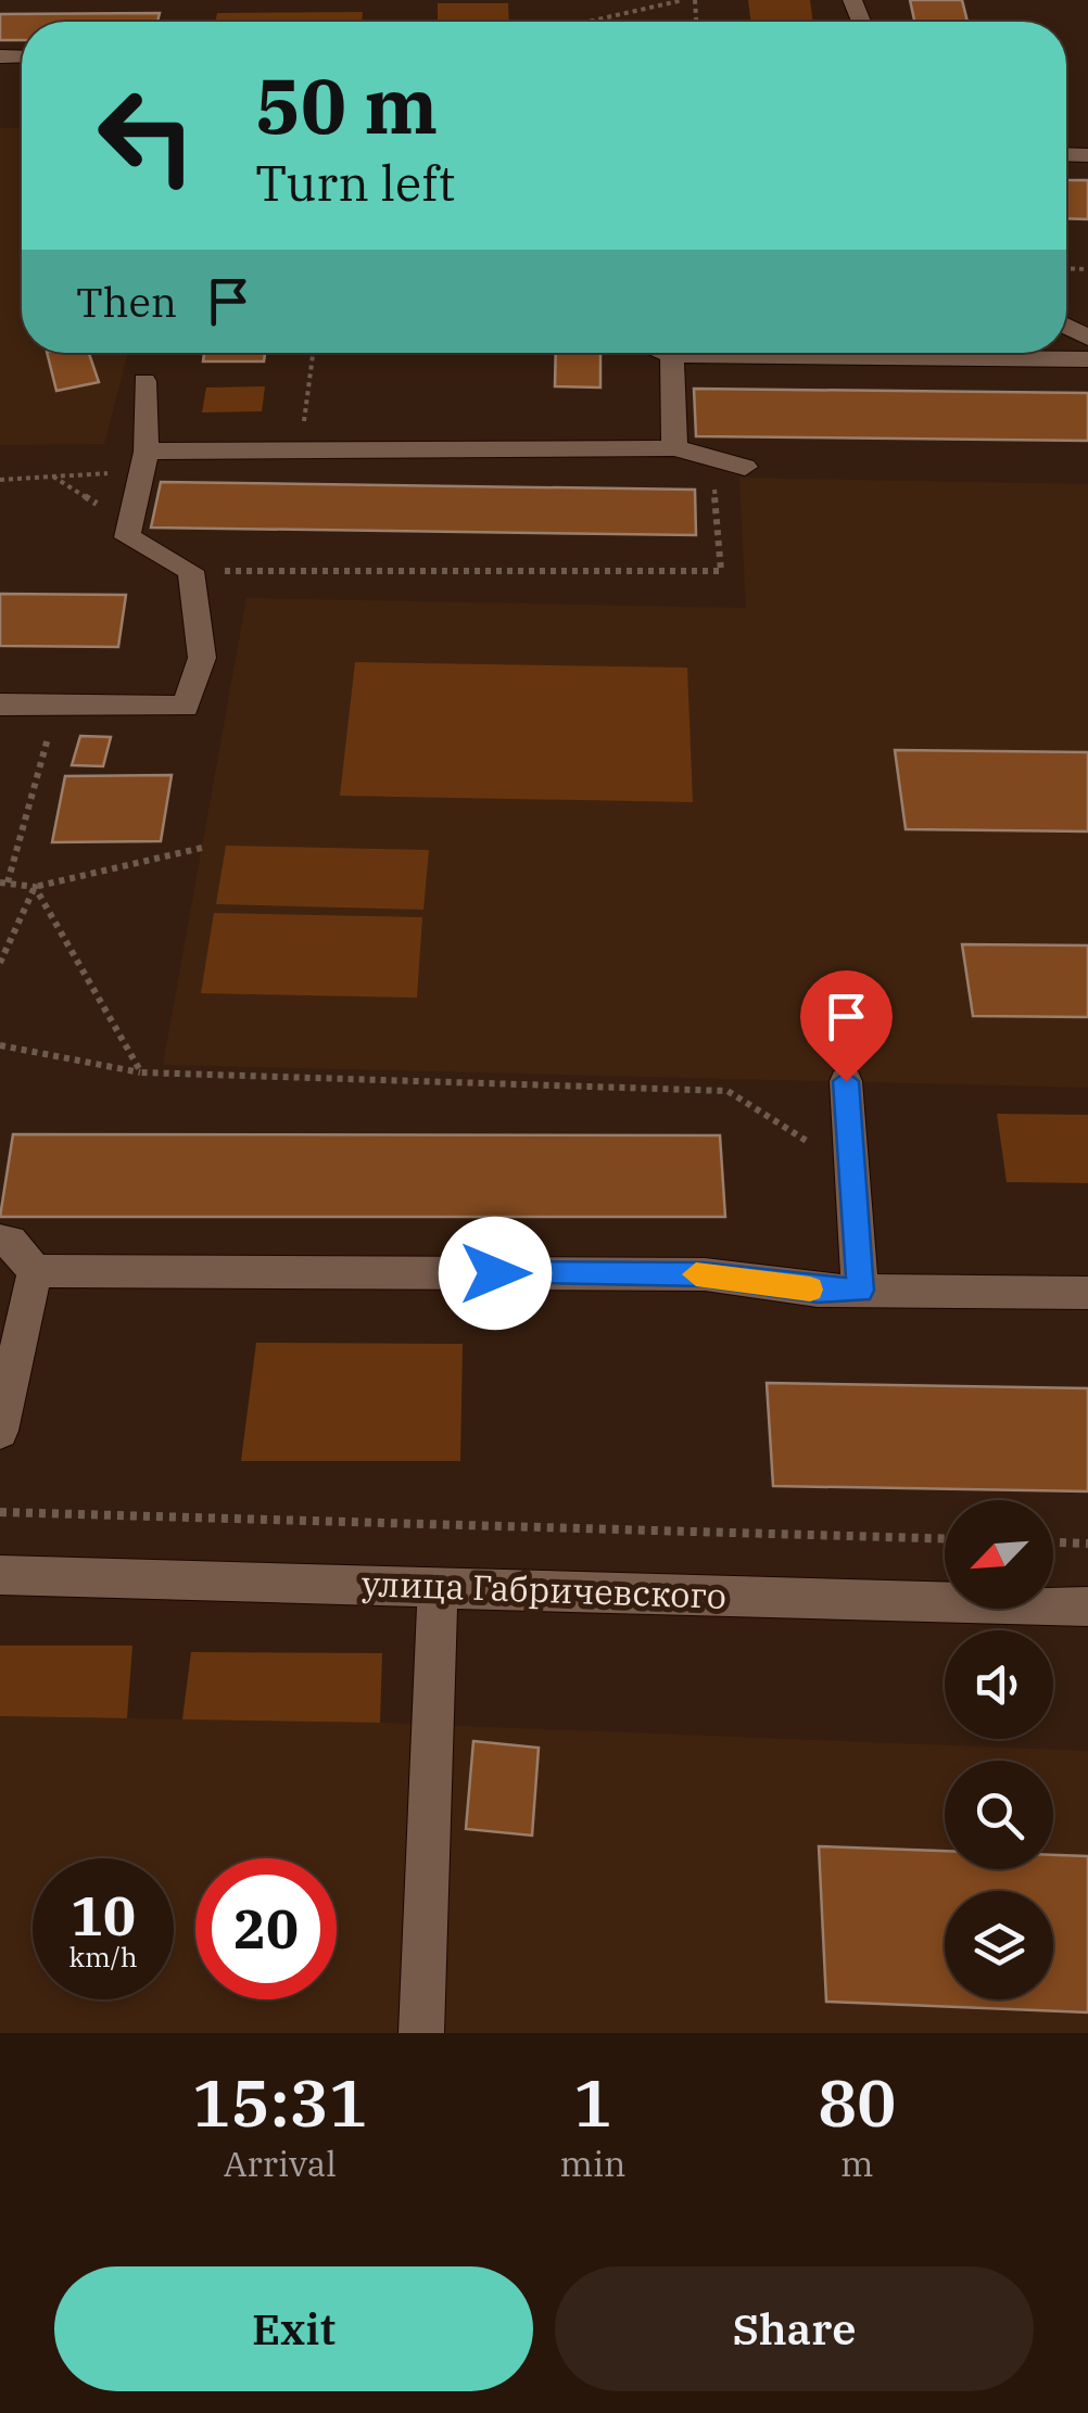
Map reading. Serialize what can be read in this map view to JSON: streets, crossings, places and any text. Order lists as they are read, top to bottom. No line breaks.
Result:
{"streets":{"street":["улица Габричевского"]},"north":"bottom left","page":{"turn":["50 m","Turn left"],"then":"Then","speed":"10 km/h","limit":"20","eta":["15:31","Arrival","1","min","80","m"],"buttons":["Exit","Share"]}}
